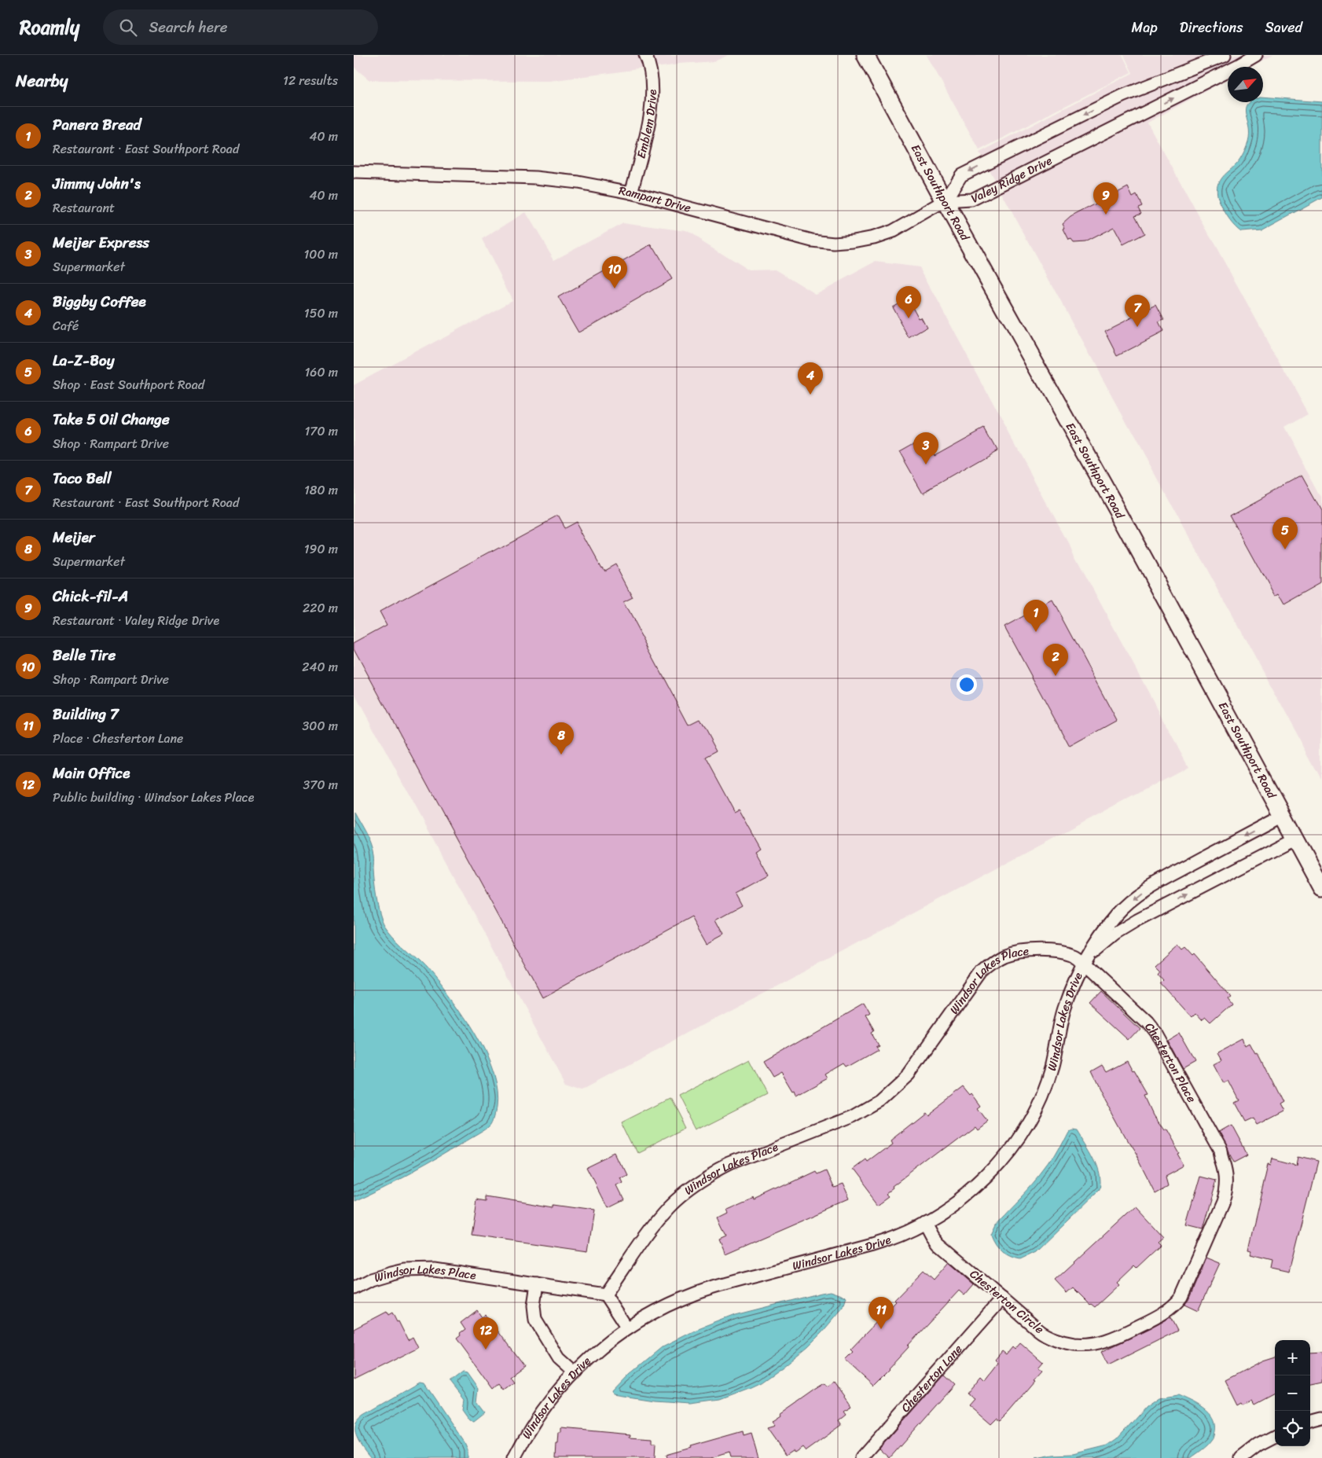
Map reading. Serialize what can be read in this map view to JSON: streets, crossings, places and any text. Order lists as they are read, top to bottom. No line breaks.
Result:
{"streets":{"main road":["East Southport Road"],"street":["Emblem Drive","Valey Ridge Drive","Rampart Drive","Windsor Lakes Place","Windsor Lakes Drive","Chesterton Place","Chesterton Circle","Chesterton Lane"]},"crossings":[["Emblem Drive","Rampart Drive"],["Valey Ridge Drive","East Southport Road"],["Valey Ridge Drive","Rampart Drive"],["East Southport Road","Rampart Drive"],["East Southport Road","Windsor Lakes Drive"],["Windsor Lakes Place","Windsor Lakes Drive"],["Windsor Lakes Place","Chesterton Place"],["Windsor Lakes Drive","Chesterton Place"],["Windsor Lakes Drive","Chesterton Circle"],["Chesterton Place","Chesterton Circle"],["Chesterton Circle","Chesterton Lane"]],"north":"top right","page":{"header":"Roamly","search":"Search here","nav":["Map","Directions","Saved"],"heading":["Nearby","12 results"],"list":[{"mark":"1","name":"Panera Bread","note":"Restaurant · East Southport Road","value":"40 m"},{"mark":"2","name":"Jimmy John's","note":"Restaurant","value":"40 m"},{"mark":"3","name":"Meijer Express","note":"Supermarket","value":"100 m"},{"mark":"4","name":"Biggby Coffee","note":"Café","value":"150 m"},{"mark":"5","name":"La-Z-Boy","note":"Shop · East Southport Road","value":"160 m"},{"mark":"6","name":"Take 5 Oil Change","note":"Shop · Rampart Drive","value":"170 m"},{"mark":"7","name":"Taco Bell","note":"Restaurant · East Southport Road","value":"180 m"},{"mark":"8","name":"Meijer","note":"Supermarket","value":"190 m"},{"mark":"9","name":"Chick-fil-A","note":"Restaurant · Valey Ridge Drive","value":"220 m"},{"mark":"10","name":"Belle Tire","note":"Shop · Rampart Drive","value":"240 m"},{"mark":"11","name":"Building 7","note":"Place · Chesterton Lane","value":"300 m"},{"mark":"12","name":"Main Office","note":"Public building · Windsor Lakes Place","value":"370 m"}],"pins":["9","10","6","7","4","3","5","1","2","8","11","12"],"map_buttons":["+","−"]}}
